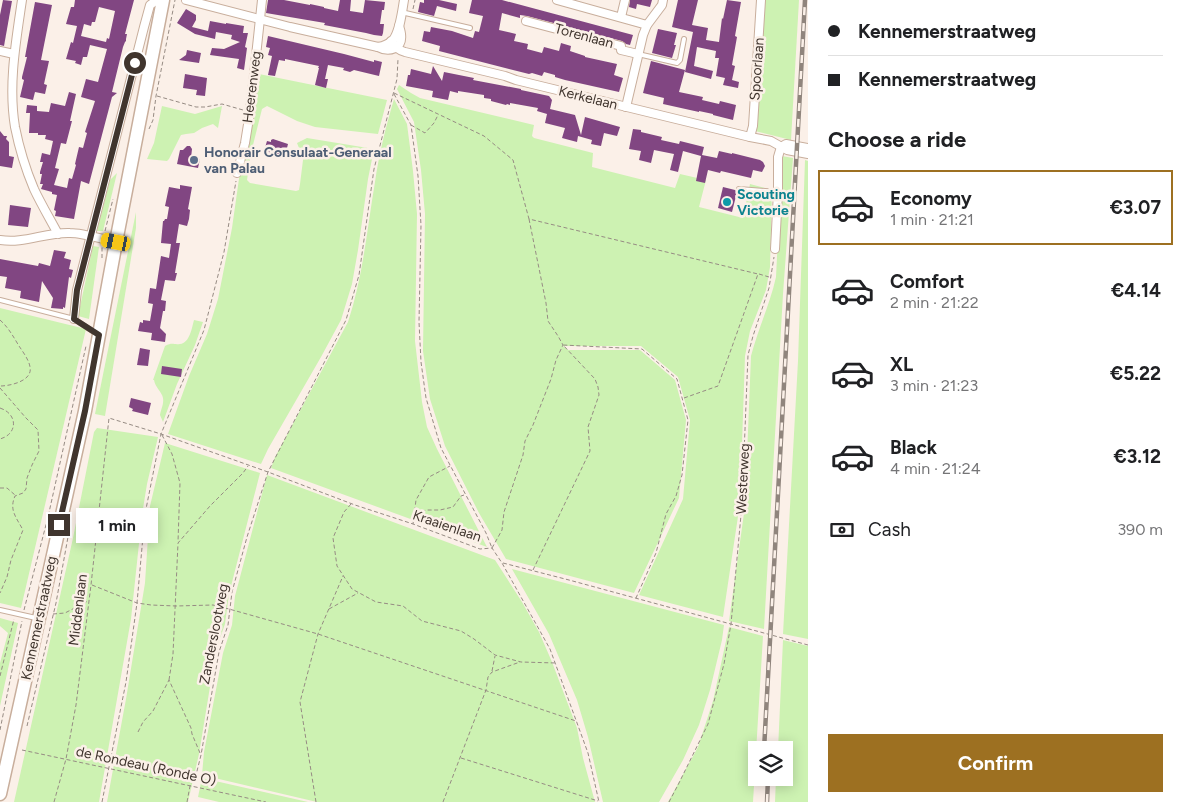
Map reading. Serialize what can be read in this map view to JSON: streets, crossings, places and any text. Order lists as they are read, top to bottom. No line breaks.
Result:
{"streets":{"main road":["Kennemerstraatweg"],"street":["Torenlaan","Spoorlaan","Heerenweg","Kerkelaan"],"path":["Westerweg","Kraaienlaan","Middenlaan","Zanderslootweg","de Rondeau (Ronde O)"]},"crossings":[["Spoorlaan","Kerkelaan"],["Heerenweg","Kerkelaan"],["Kerkelaan","Zanderslootweg"],["Kraaienlaan","Middenlaan"],["Kraaienlaan","Zanderslootweg"],["Middenlaan","de Rondeau (Ronde O)"],["Zanderslootweg","de Rondeau (Ronde O)"]],"places":["Honorair Consulaat-Generaal van Palau","Scouting Victorie"],"page":{"banner":["Kennemerstraatweg","Kennemerstraatweg"],"heading":"Choose a ride","list":[{"name":"Economy","note":"1 min · 21:21","value":"€3.07"},{"name":"Comfort","note":"2 min · 21:22","value":"€4.14"},{"name":"XL","note":"3 min · 21:23","value":"€5.22"},{"name":"Black","note":"4 min · 21:24","value":"€3.12"}],"pay":["Cash","390 m"],"bubble":"1 min","buttons":"Confirm"}}
